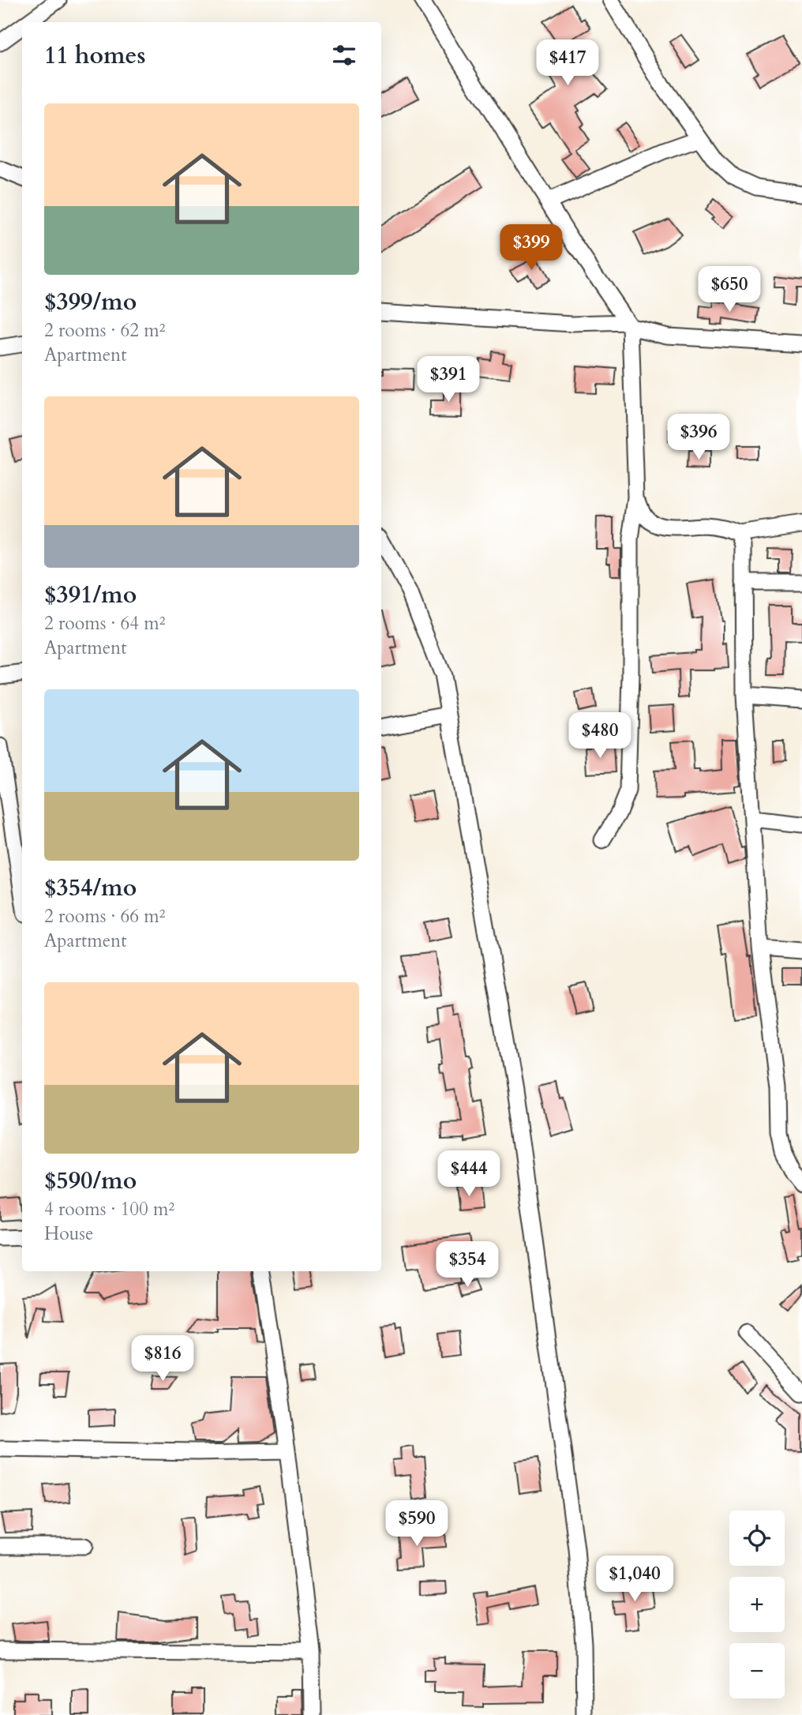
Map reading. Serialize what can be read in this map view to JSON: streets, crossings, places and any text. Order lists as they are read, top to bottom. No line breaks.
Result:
{"page":{"heading":"11 homes","price":["$417","$399","$650","$391","$396","$480","$444","$354","$816","$590","$1,040"],"list":[{"name":"$399/mo","note":"2 rooms · 62 m² · Apartment"},{"name":"$391/mo","note":"2 rooms · 64 m² · Apartment"},{"name":"$354/mo","note":"2 rooms · 66 m² · Apartment"},{"name":"$590/mo","note":"4 rooms · 100 m² · House"}],"map_buttons":["+","−"]}}
